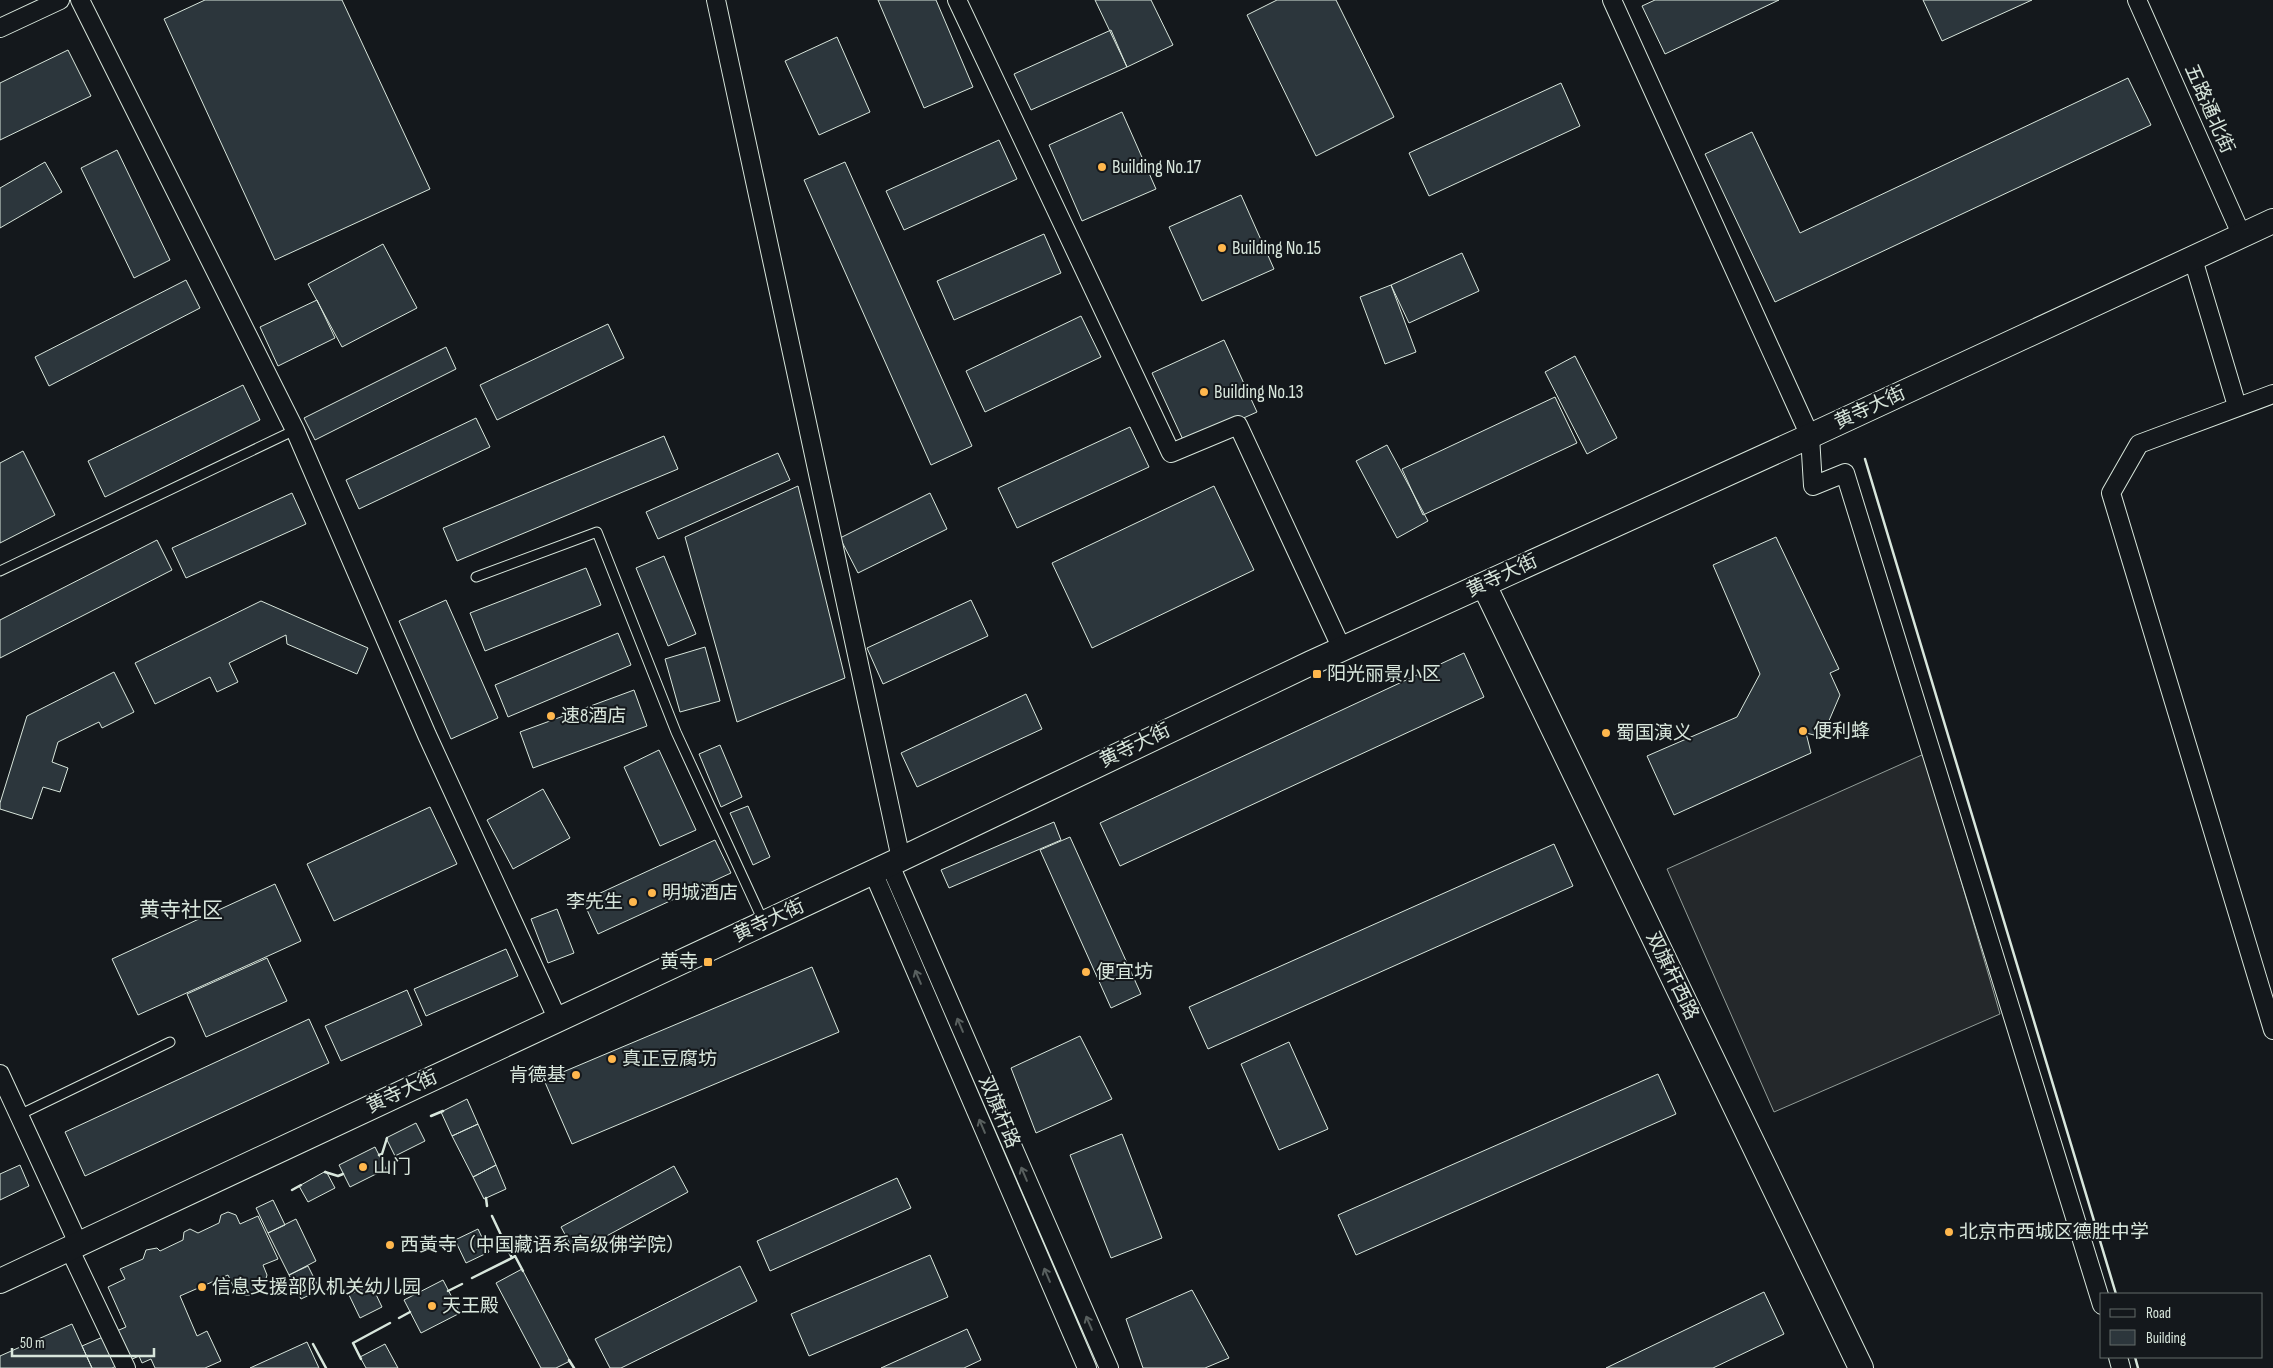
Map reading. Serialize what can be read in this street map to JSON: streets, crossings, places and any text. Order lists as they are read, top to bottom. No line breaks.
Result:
{"streets":{"street":["五路通北街","黄寺大街","双旗杆西路","双旗杆路"]},"crossings":[["五路通北街","黄寺大街"],["黄寺大街","双旗杆西路"],["黄寺大街","双旗杆路"]],"districts":["黄寺社区"],"places":{"other":["Building No.17","Building No.15","Building No.13","速8酒店","便利蜂","蜀国演义","明城酒店","李先生","便宜坊","真正豆腐坊","肯德基","山门","北京市西城区德胜中学","西黃寺（中国藏语系高级佛学院）","信息支援部队机关幼儿园","天王殿"],"transit":["阳光丽景小区","黄寺"]},"legend":["Road","Building"],"scale_bar":"50 m"}
